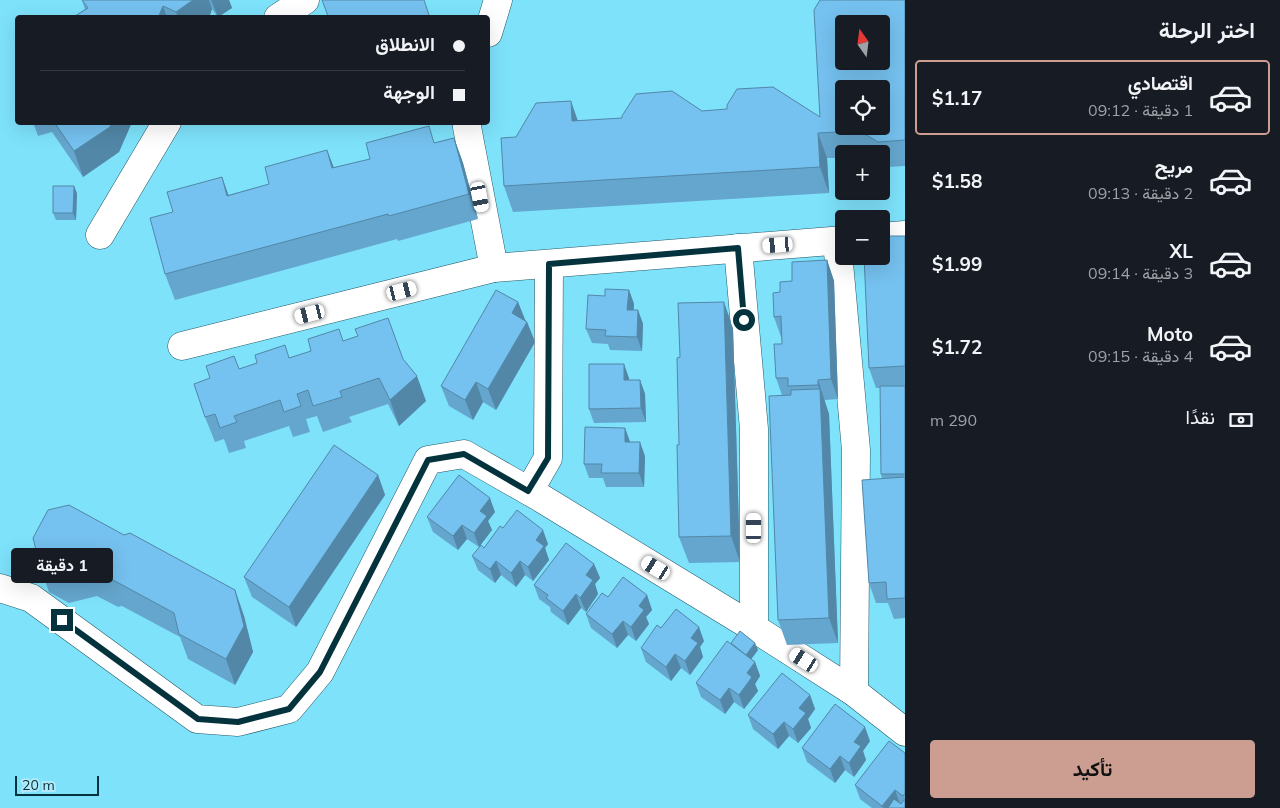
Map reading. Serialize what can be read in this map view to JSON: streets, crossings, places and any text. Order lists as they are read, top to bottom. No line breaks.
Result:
{"scale_bar":"20 m","north":"top","page":{"heading":"اختر الرحلة","map_buttons":["+","−"],"banner":["الانطلاق","الوجهة"],"list":[{"name":"اقتصادي","note":"1 دقيقة · 09:12","value":"$1.17"},{"name":"مريح","note":"2 دقيقة · 09:13","value":"$1.58"},{"name":"XL","note":"3 دقيقة · 09:14","value":"$1.99"},{"name":"Moto","note":"4 دقيقة · 09:15","value":"$1.72"}],"pay":["نقدًا","290 m"],"bubble":"1 دقيقة","buttons":"تأكيد","scale":"20 m"}}
